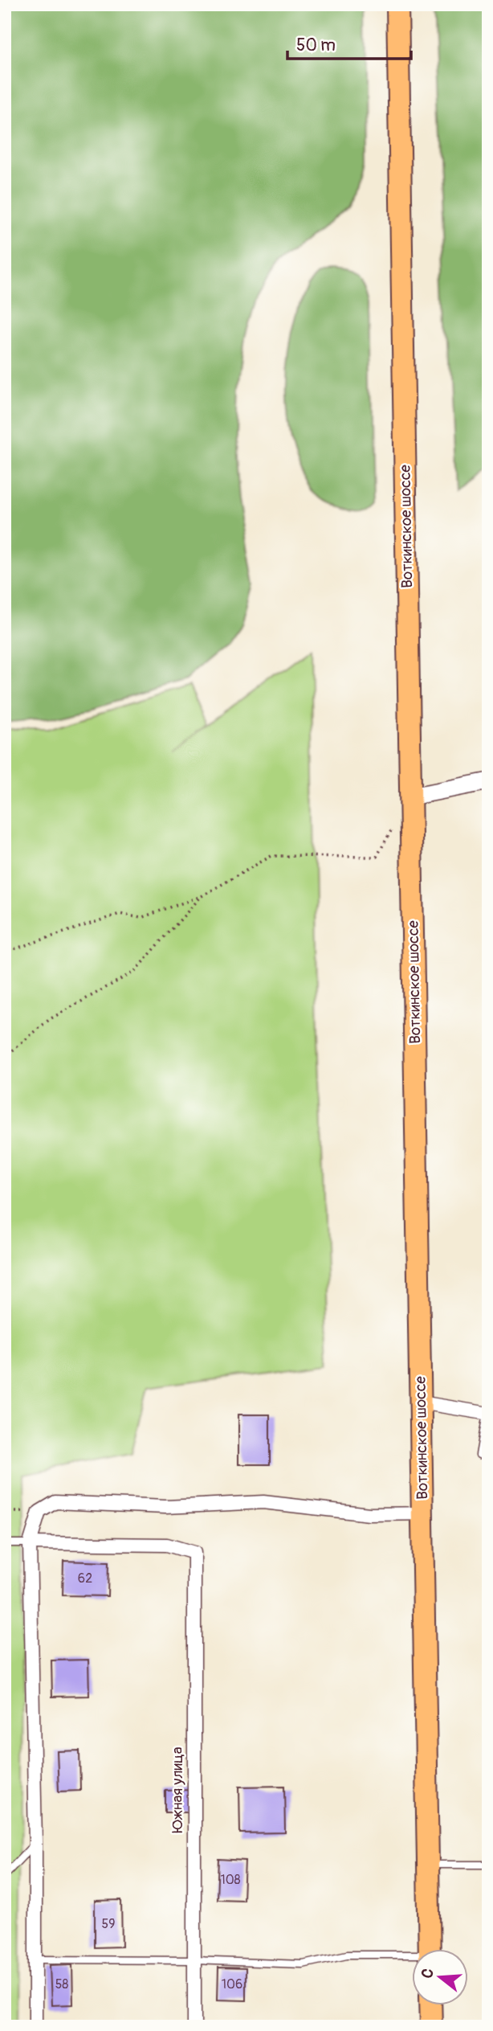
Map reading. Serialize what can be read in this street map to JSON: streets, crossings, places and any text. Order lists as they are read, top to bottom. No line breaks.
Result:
{"streets":{"main road":["Воткинское шоссе"],"street":["Южная улица"]},"house_numbers":["62","108","59","58","106"],"scale_bar":"50 m","north":"left"}
